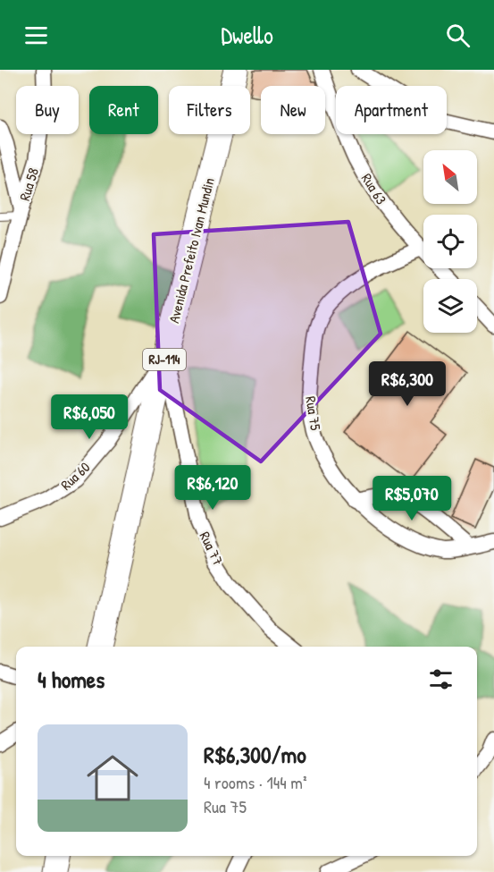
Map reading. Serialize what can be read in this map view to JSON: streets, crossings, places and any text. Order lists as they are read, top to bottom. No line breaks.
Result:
{"streets":{"main road":["Avenida Prefeito Ivan Mundin","RJ-114"],"street":["Rua 58","Rua 63","Rua 75","Rua 60","Rua 77"]},"crossings":[["Rua 63","Rua 75"],["Avenida Prefeito Ivan Mundin","Rua 60"],["Avenida Prefeito Ivan Mundin","Rua 77"],["Rua 60","Rua 77"]],"north":"top left","page":{"header":"Dwello","chip":["Buy","Rent","Filters","New","Apartment"],"price":["R$6,300","R$6,050","R$6,120","R$5,070"],"heading":"4 homes","list":[{"name":"R$6,300/mo","note":"4 rooms · 144 m² · Rua 75"}]}}
